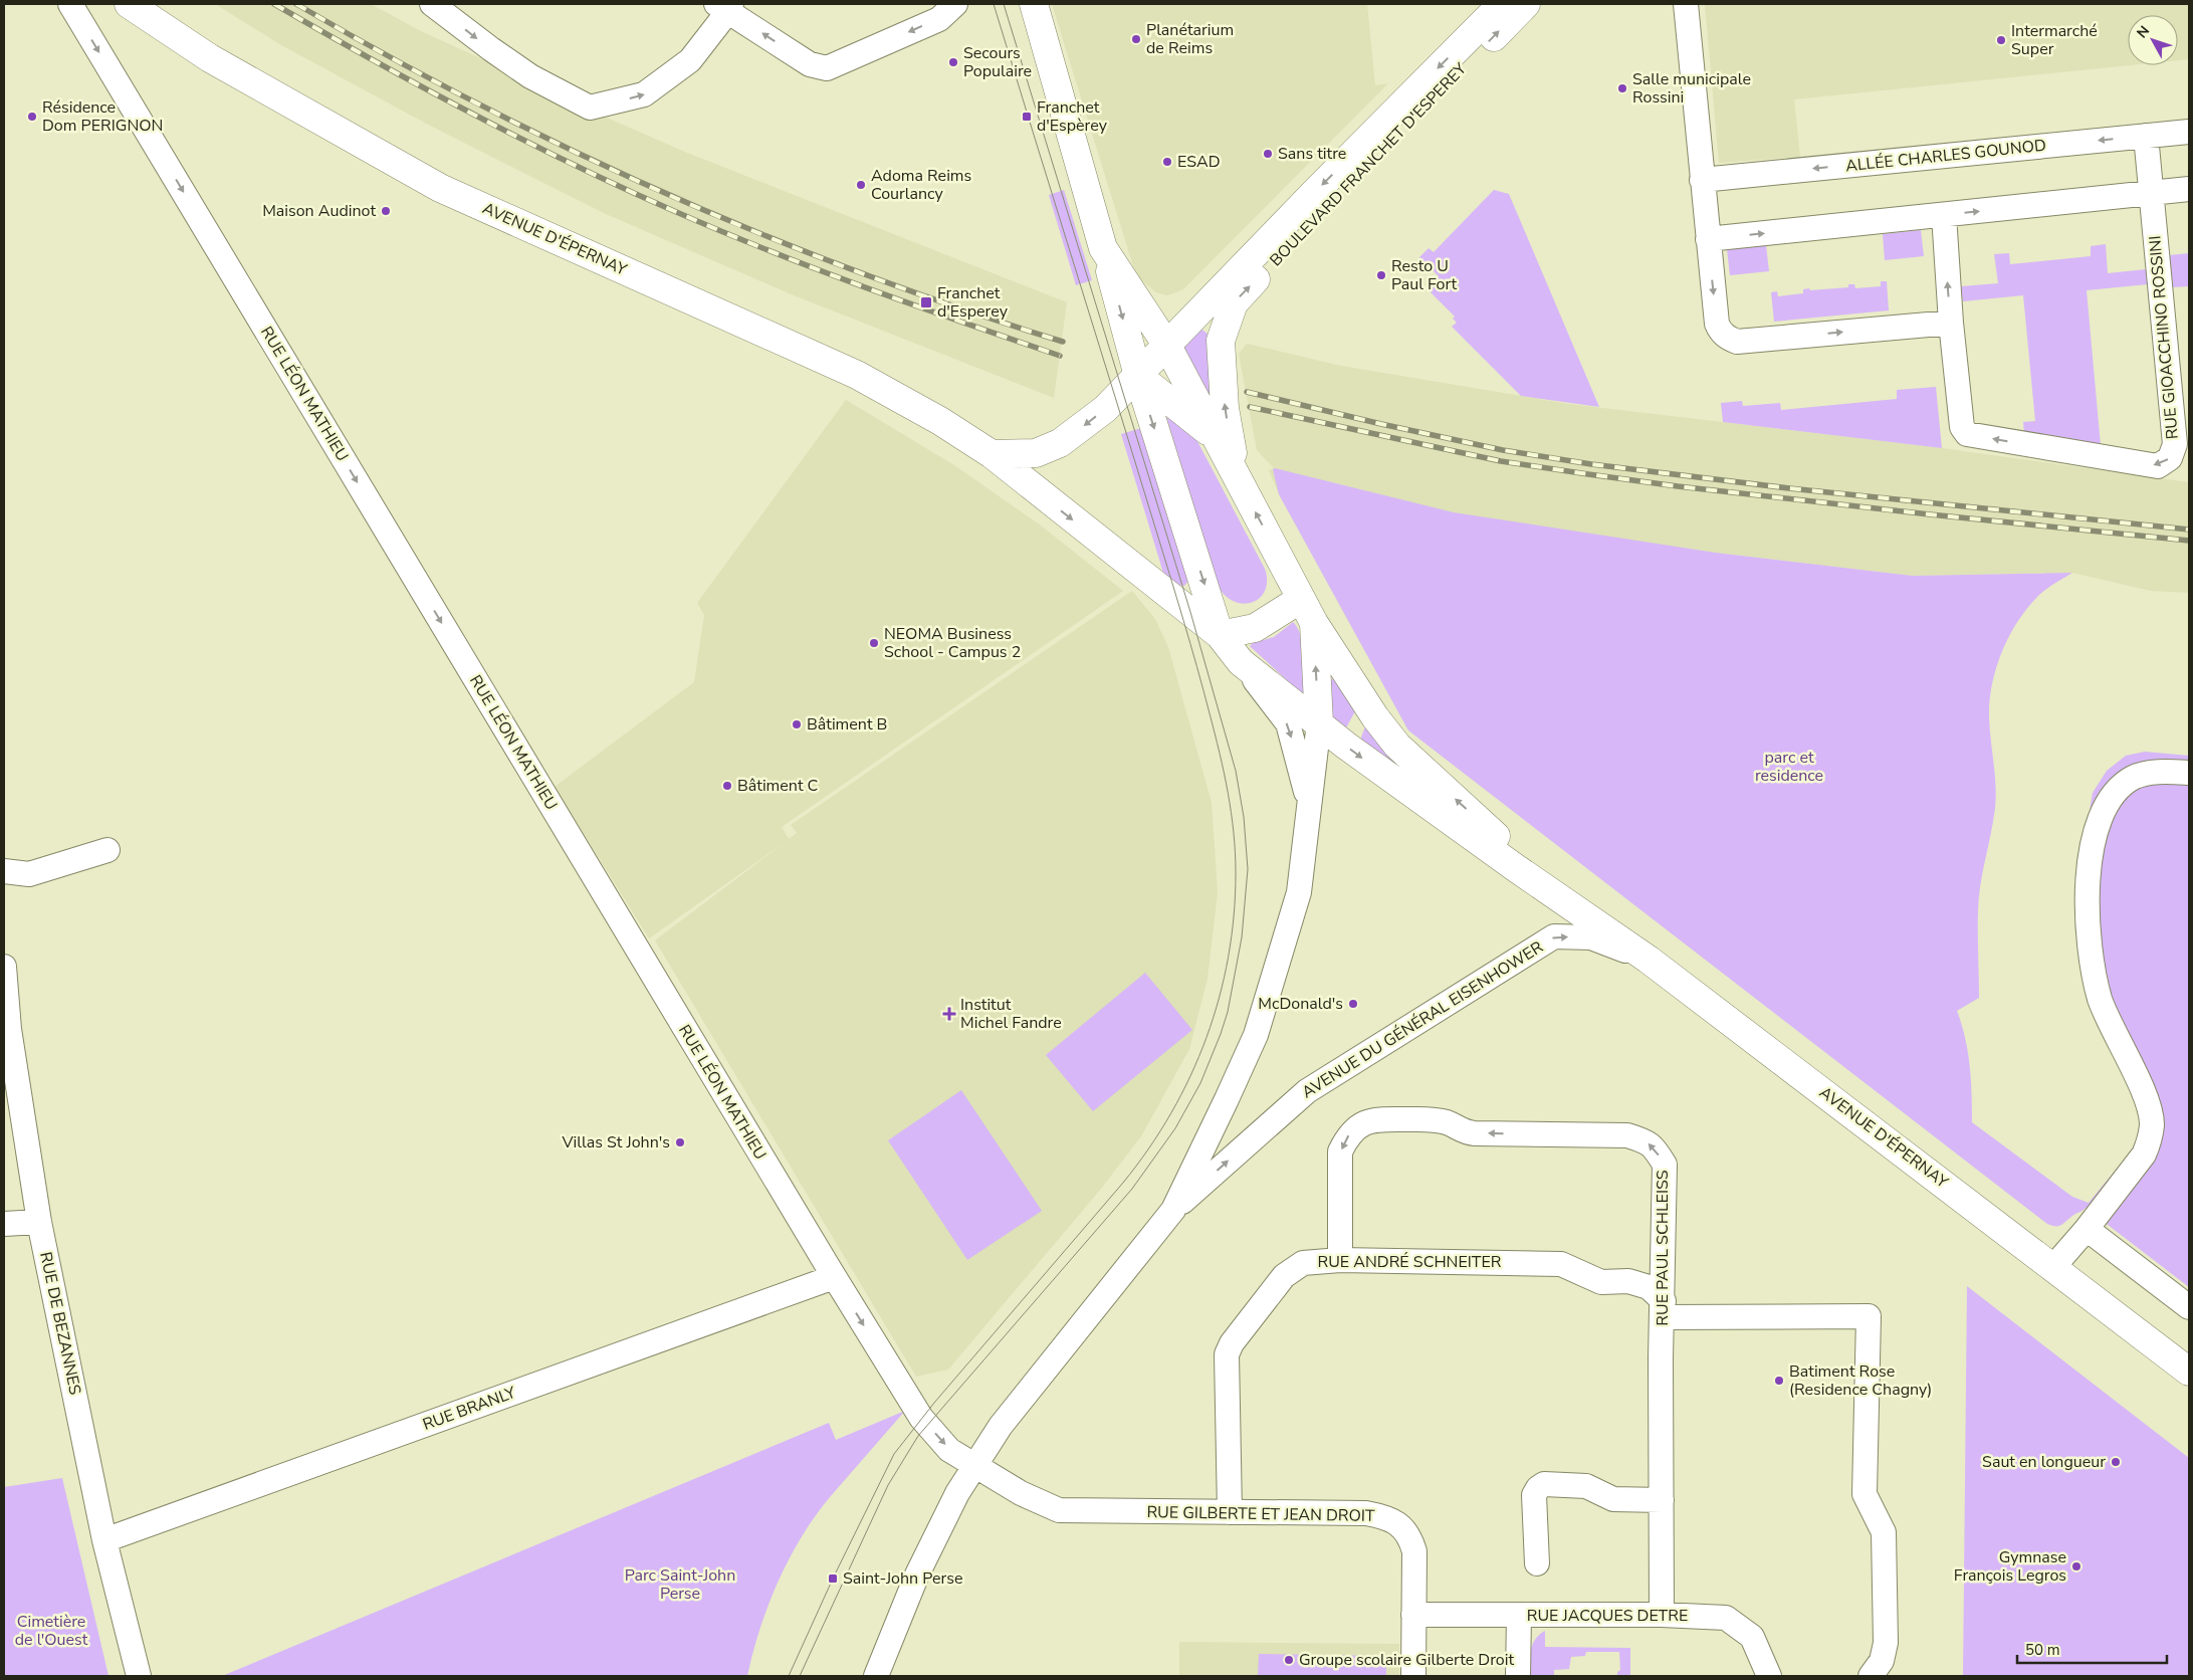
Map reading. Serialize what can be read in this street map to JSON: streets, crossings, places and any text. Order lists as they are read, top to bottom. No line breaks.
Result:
{"streets":{"main road":["BOULEVARD FRANCHET D'ESPEREY","AVENUE D'ÉPERNAY"],"street":["ALLÉE CHARLES GOUNOD","RUE GIOACCHINO ROSSINI","RUE LÉON MATHIEU","AVENUE DU GÉNÉRAL EISENHOWER","RUE PAUL SCHLEISS","RUE ANDRÉ SCHNEITER","RUE DE BEZANNES","RUE BRANLY","RUE GILBERTE ET JEAN DROIT","RUE JACQUES DETRE"]},"crossings":[["ALLÉE CHARLES GOUNOD","RUE GIOACCHINO ROSSINI"],["BOULEVARD FRANCHET D'ESPEREY","AVENUE D'ÉPERNAY"],["AVENUE D'ÉPERNAY","AVENUE DU GÉNÉRAL EISENHOWER"],["RUE LÉON MATHIEU","AVENUE DU GÉNÉRAL EISENHOWER"],["RUE LÉON MATHIEU","RUE BRANLY"],["RUE LÉON MATHIEU","RUE GILBERTE ET JEAN DROIT"],["AVENUE DU GÉNÉRAL EISENHOWER","RUE GILBERTE ET JEAN DROIT"],["RUE PAUL SCHLEISS","RUE ANDRÉ SCHNEITER"],["RUE PAUL SCHLEISS","RUE JACQUES DETRE"],["RUE ANDRÉ SCHNEITER","RUE GILBERTE ET JEAN DROIT"],["RUE DE BEZANNES","RUE BRANLY"],["RUE GILBERTE ET JEAN DROIT","RUE JACQUES DETRE"]],"one_way":["RUE LÉON MATHIEU"],"parks":["parc et residence","Parc Saint-John Perse","Cimetière de l'Ouest"],"places":{"other":["Planétarium de Reims","Intermarché Super","Secours Populaire","Salle municipale Rossini","Résidence Dom PERIGNON","Sans titre","ESAD","Adoma Reims Courlancy","Maison Audinot","Resto U Paul Fort","NEOMA Business School - Campus 2","Bâtiment B","Bâtiment C","McDonald's","Villas St John's","Batiment Rose (Residence Chagny)","Saut en longueur","Gymnase François Legros","Groupe scolaire Gilberte Droit"],"transit":["Franchet d'Espèrey","Franchet d'Esperey","Saint-John Perse"],"health":["Institut Michel Fandre"]},"scale_bar":"50 m","north":"top left"}
